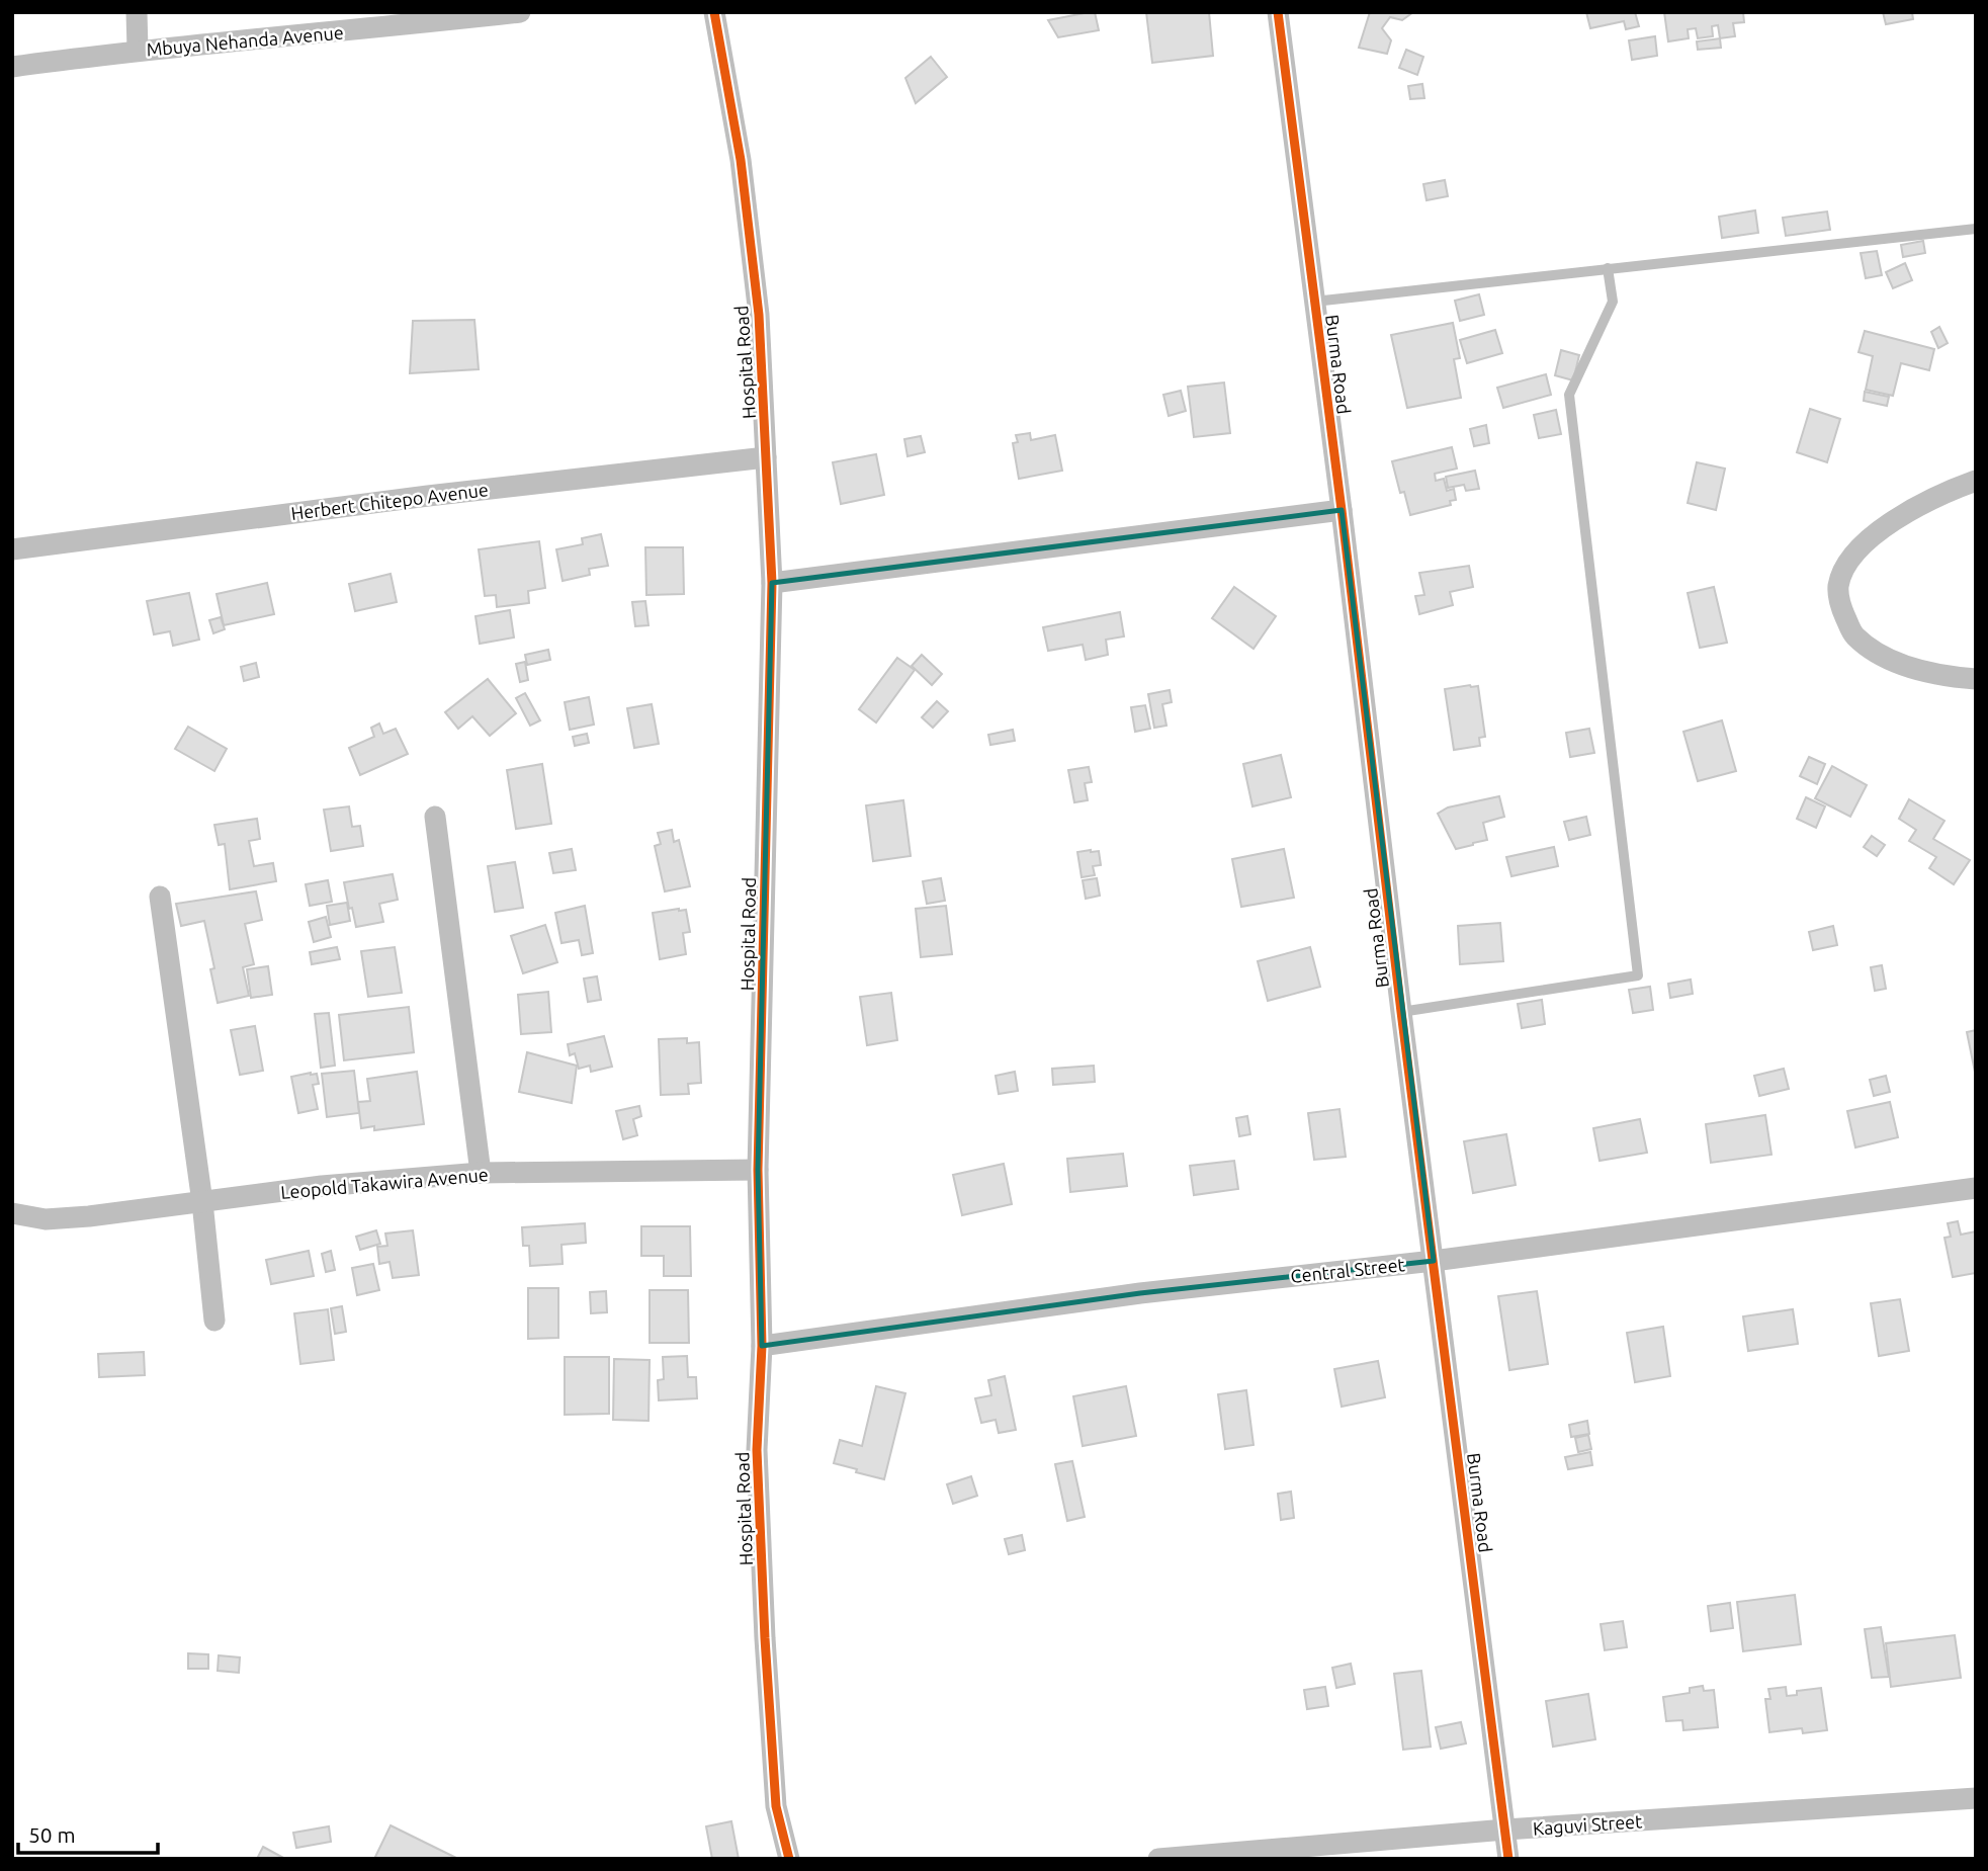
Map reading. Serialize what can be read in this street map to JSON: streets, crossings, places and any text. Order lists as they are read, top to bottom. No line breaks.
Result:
{"streets":{"street":["Mbuya Nehanda Avenue","Hospital Road","Burma Road","Herbert Chitepo Avenue","Leopold Takawira Avenue","Central Street","Kaguvi Street"]},"crossings":[["Hospital Road","Herbert Chitepo Avenue"],["Hospital Road","Leopold Takawira Avenue"],["Hospital Road","Central Street"],["Burma Road","Central Street"],["Burma Road","Kaguvi Street"]],"scale_bar":"50 m"}
